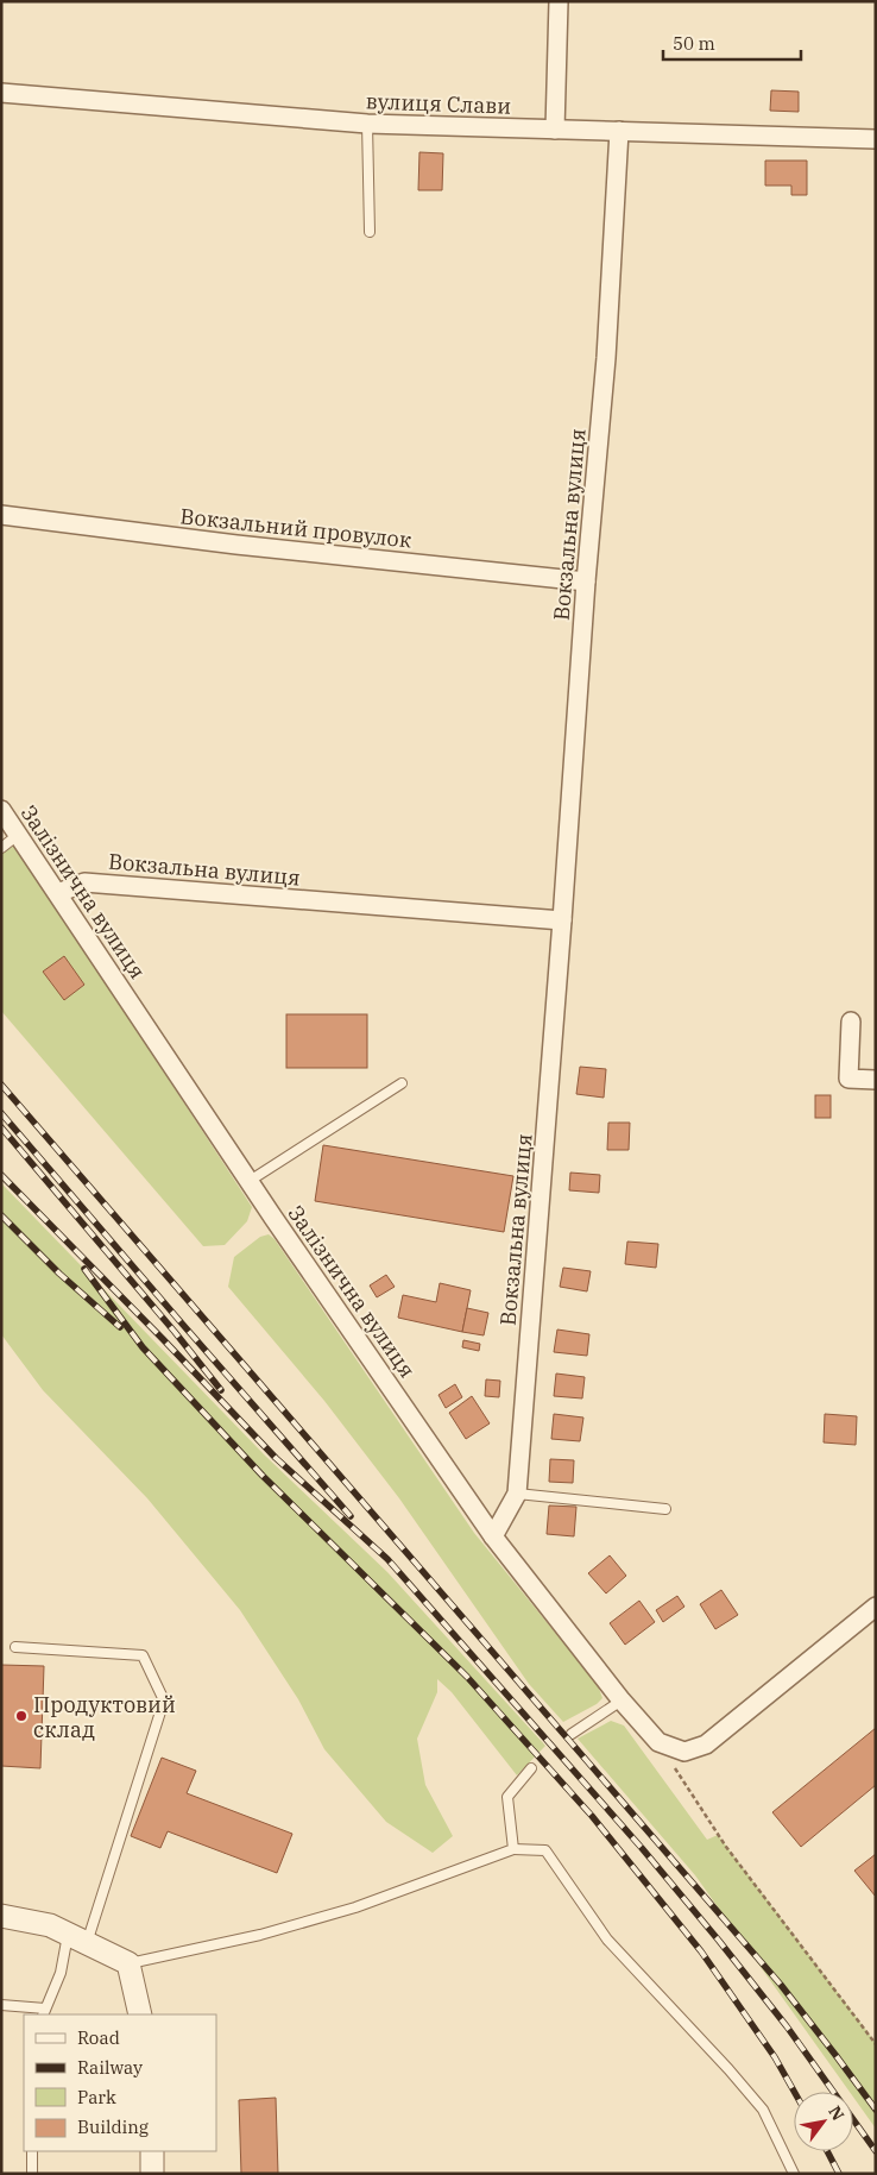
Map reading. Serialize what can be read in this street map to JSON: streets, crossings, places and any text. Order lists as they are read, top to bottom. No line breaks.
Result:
{"streets":{"street":["вулиця Слави","Вокзальна вулиця","Вокзальний провулок","Залізнична вулиця"]},"crossings":[["вулиця Слави","Вокзальна вулиця"],["Вокзальна вулиця","Вокзальний провулок"],["Вокзальна вулиця","Залізнична вулиця"]],"places":["Продуктовий склад"],"legend":["Road","Railway","Park","Building"],"scale_bar":"50 m","north":"top right"}
